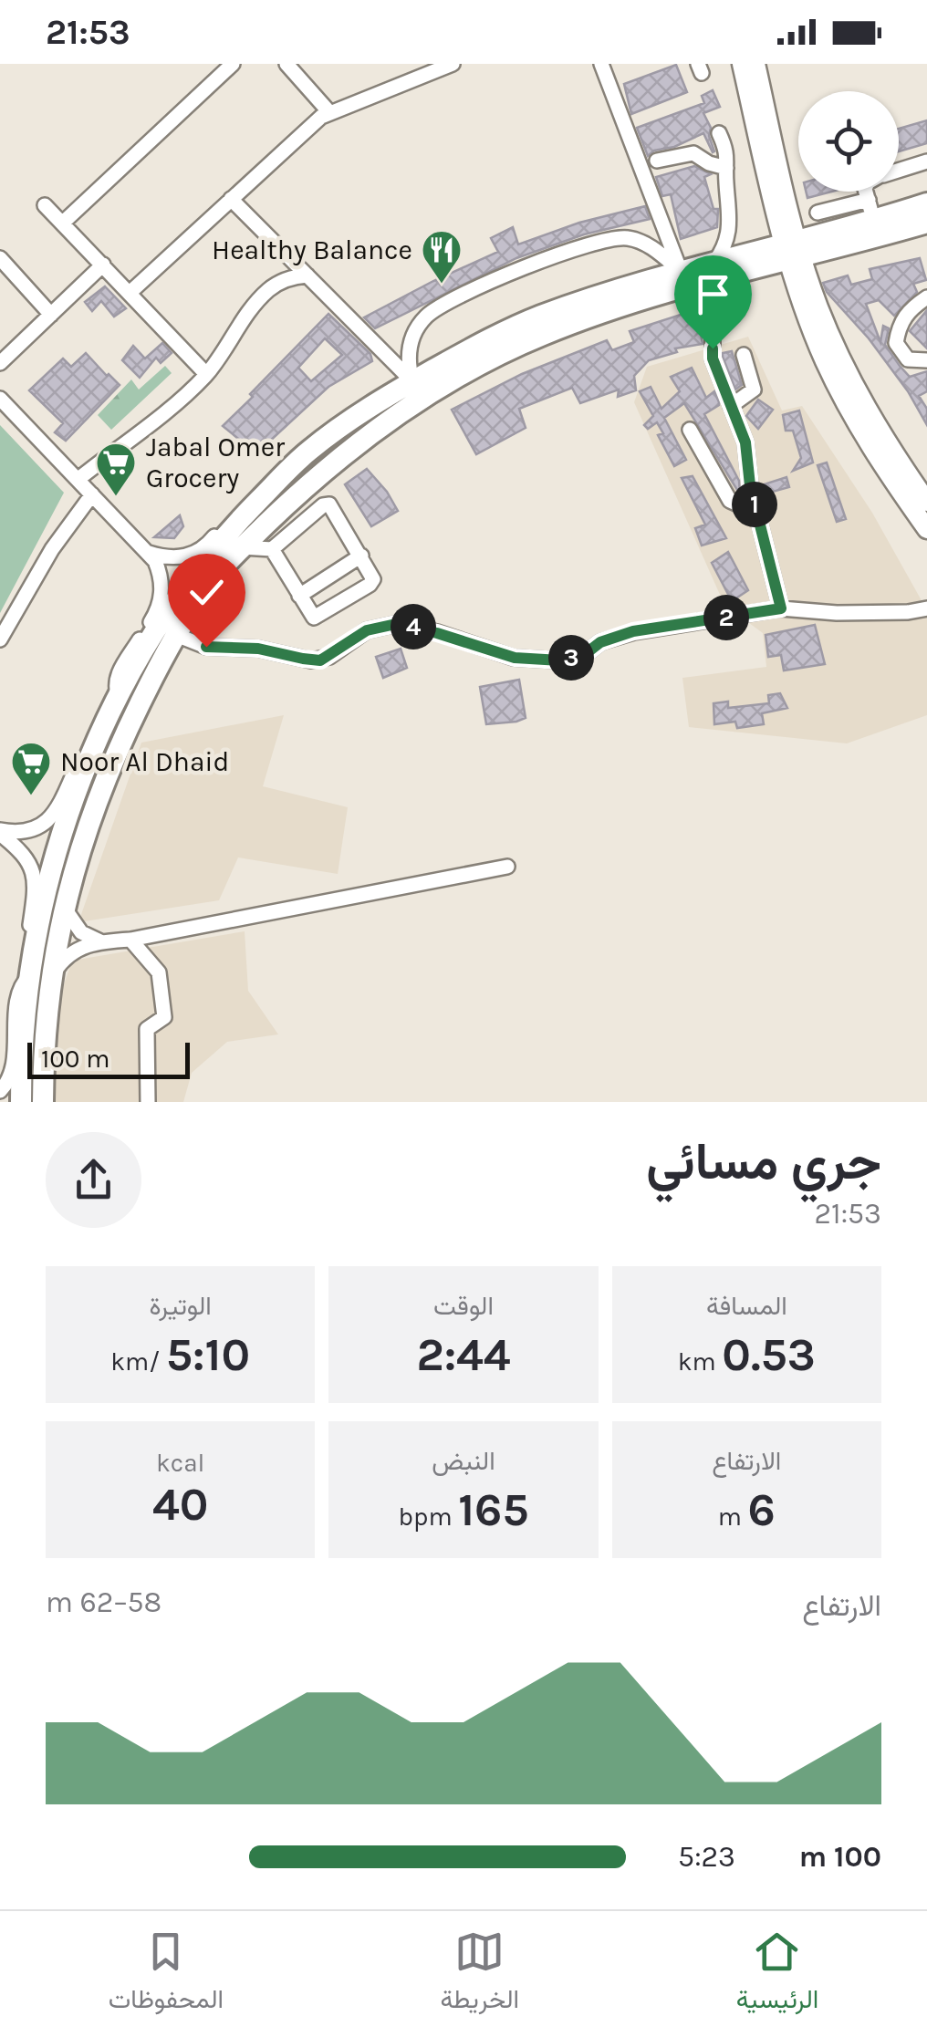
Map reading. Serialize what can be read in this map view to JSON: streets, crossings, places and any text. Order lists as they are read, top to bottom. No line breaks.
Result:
{"places":{"restaurant":["Healthy Balance"],"supermarket":["Jabal Omer Grocery","Noor Al Dhaid"]},"scale_bar":"100 m","page":{"status":"21:53","pins":["1","2","4","3"],"scale":"100 m","heading":["جري مسائي","21:53"],"stats":[["المسافة","0.53 km"],["الوقت","2:44"],["الوتيرة","5:10 /km"],["الارتفاع","6 m"],["النبض","165 bpm"],["kcal","40"]],"chart":["الارتفاع","58–62 m"],"list":[{"name":"100 m","note":"5:23"}],"tabs":["الرئيسية","الخريطة","المحفوظات"]}}
